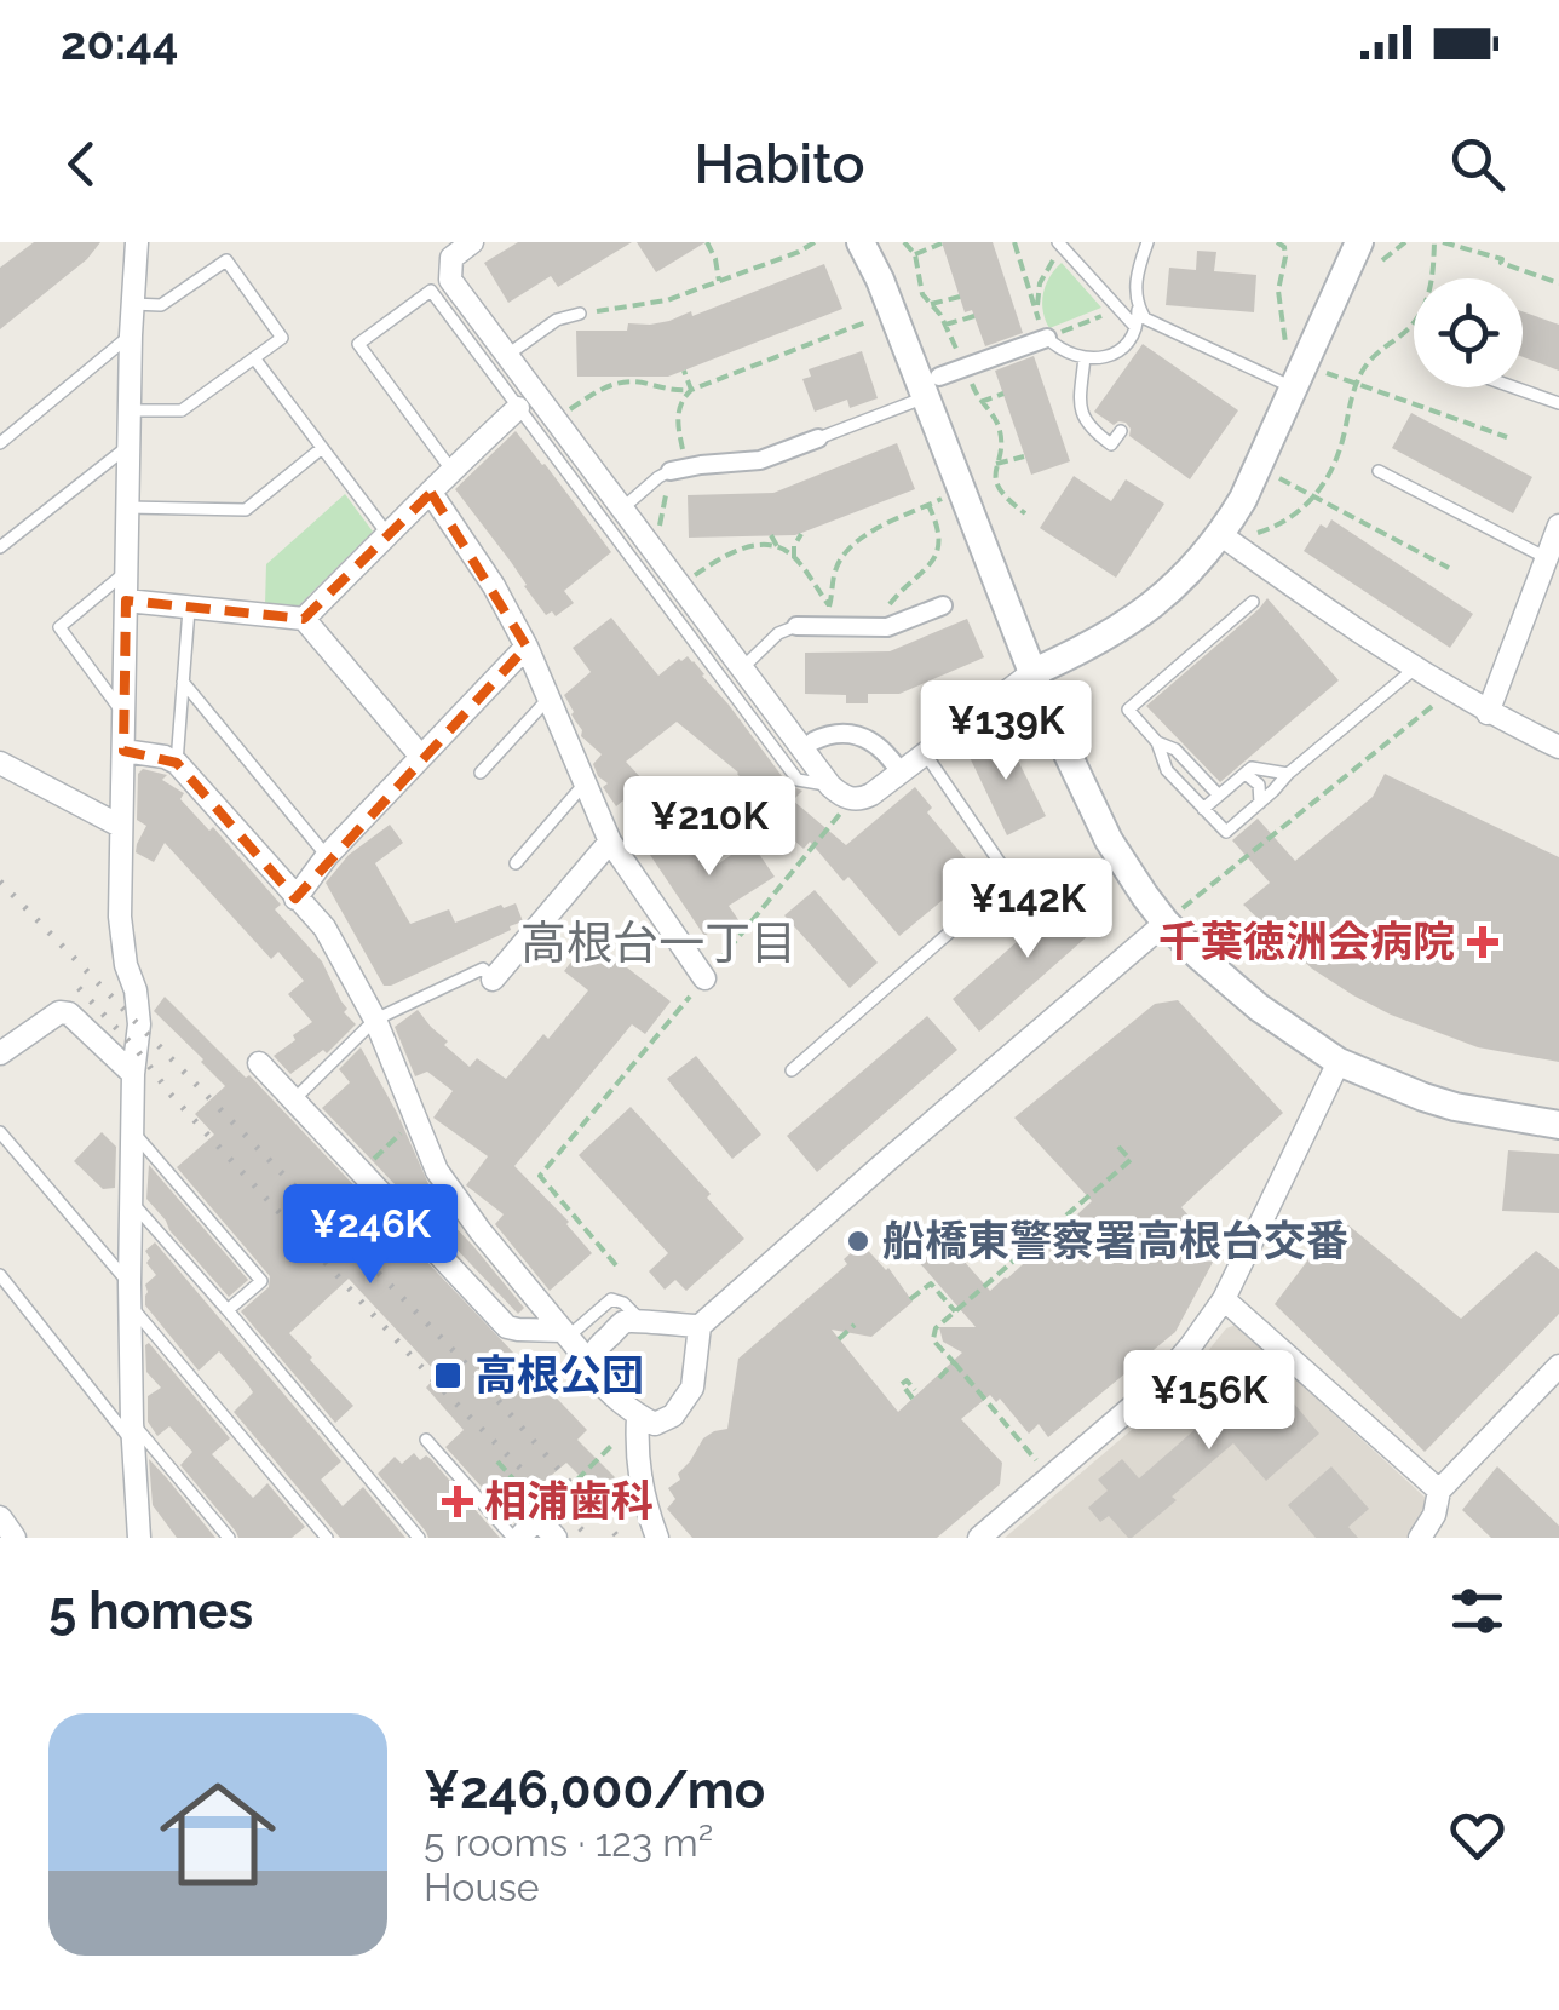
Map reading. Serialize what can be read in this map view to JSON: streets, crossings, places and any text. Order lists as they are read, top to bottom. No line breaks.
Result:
{"districts":["高根台一丁目"],"places":{"health":["千葉徳洲会病院","相浦歯科"],"other":["船橋東警察署高根台交番"],"transit":["高根公団"]},"page":{"status":"20:44","header":"Habito","price":["¥139K","¥210K","¥142K","¥246K","¥156K"],"heading":"5 homes","list":[{"name":"¥246,000/mo","note":"5 rooms · 123 m² · House"}]}}
